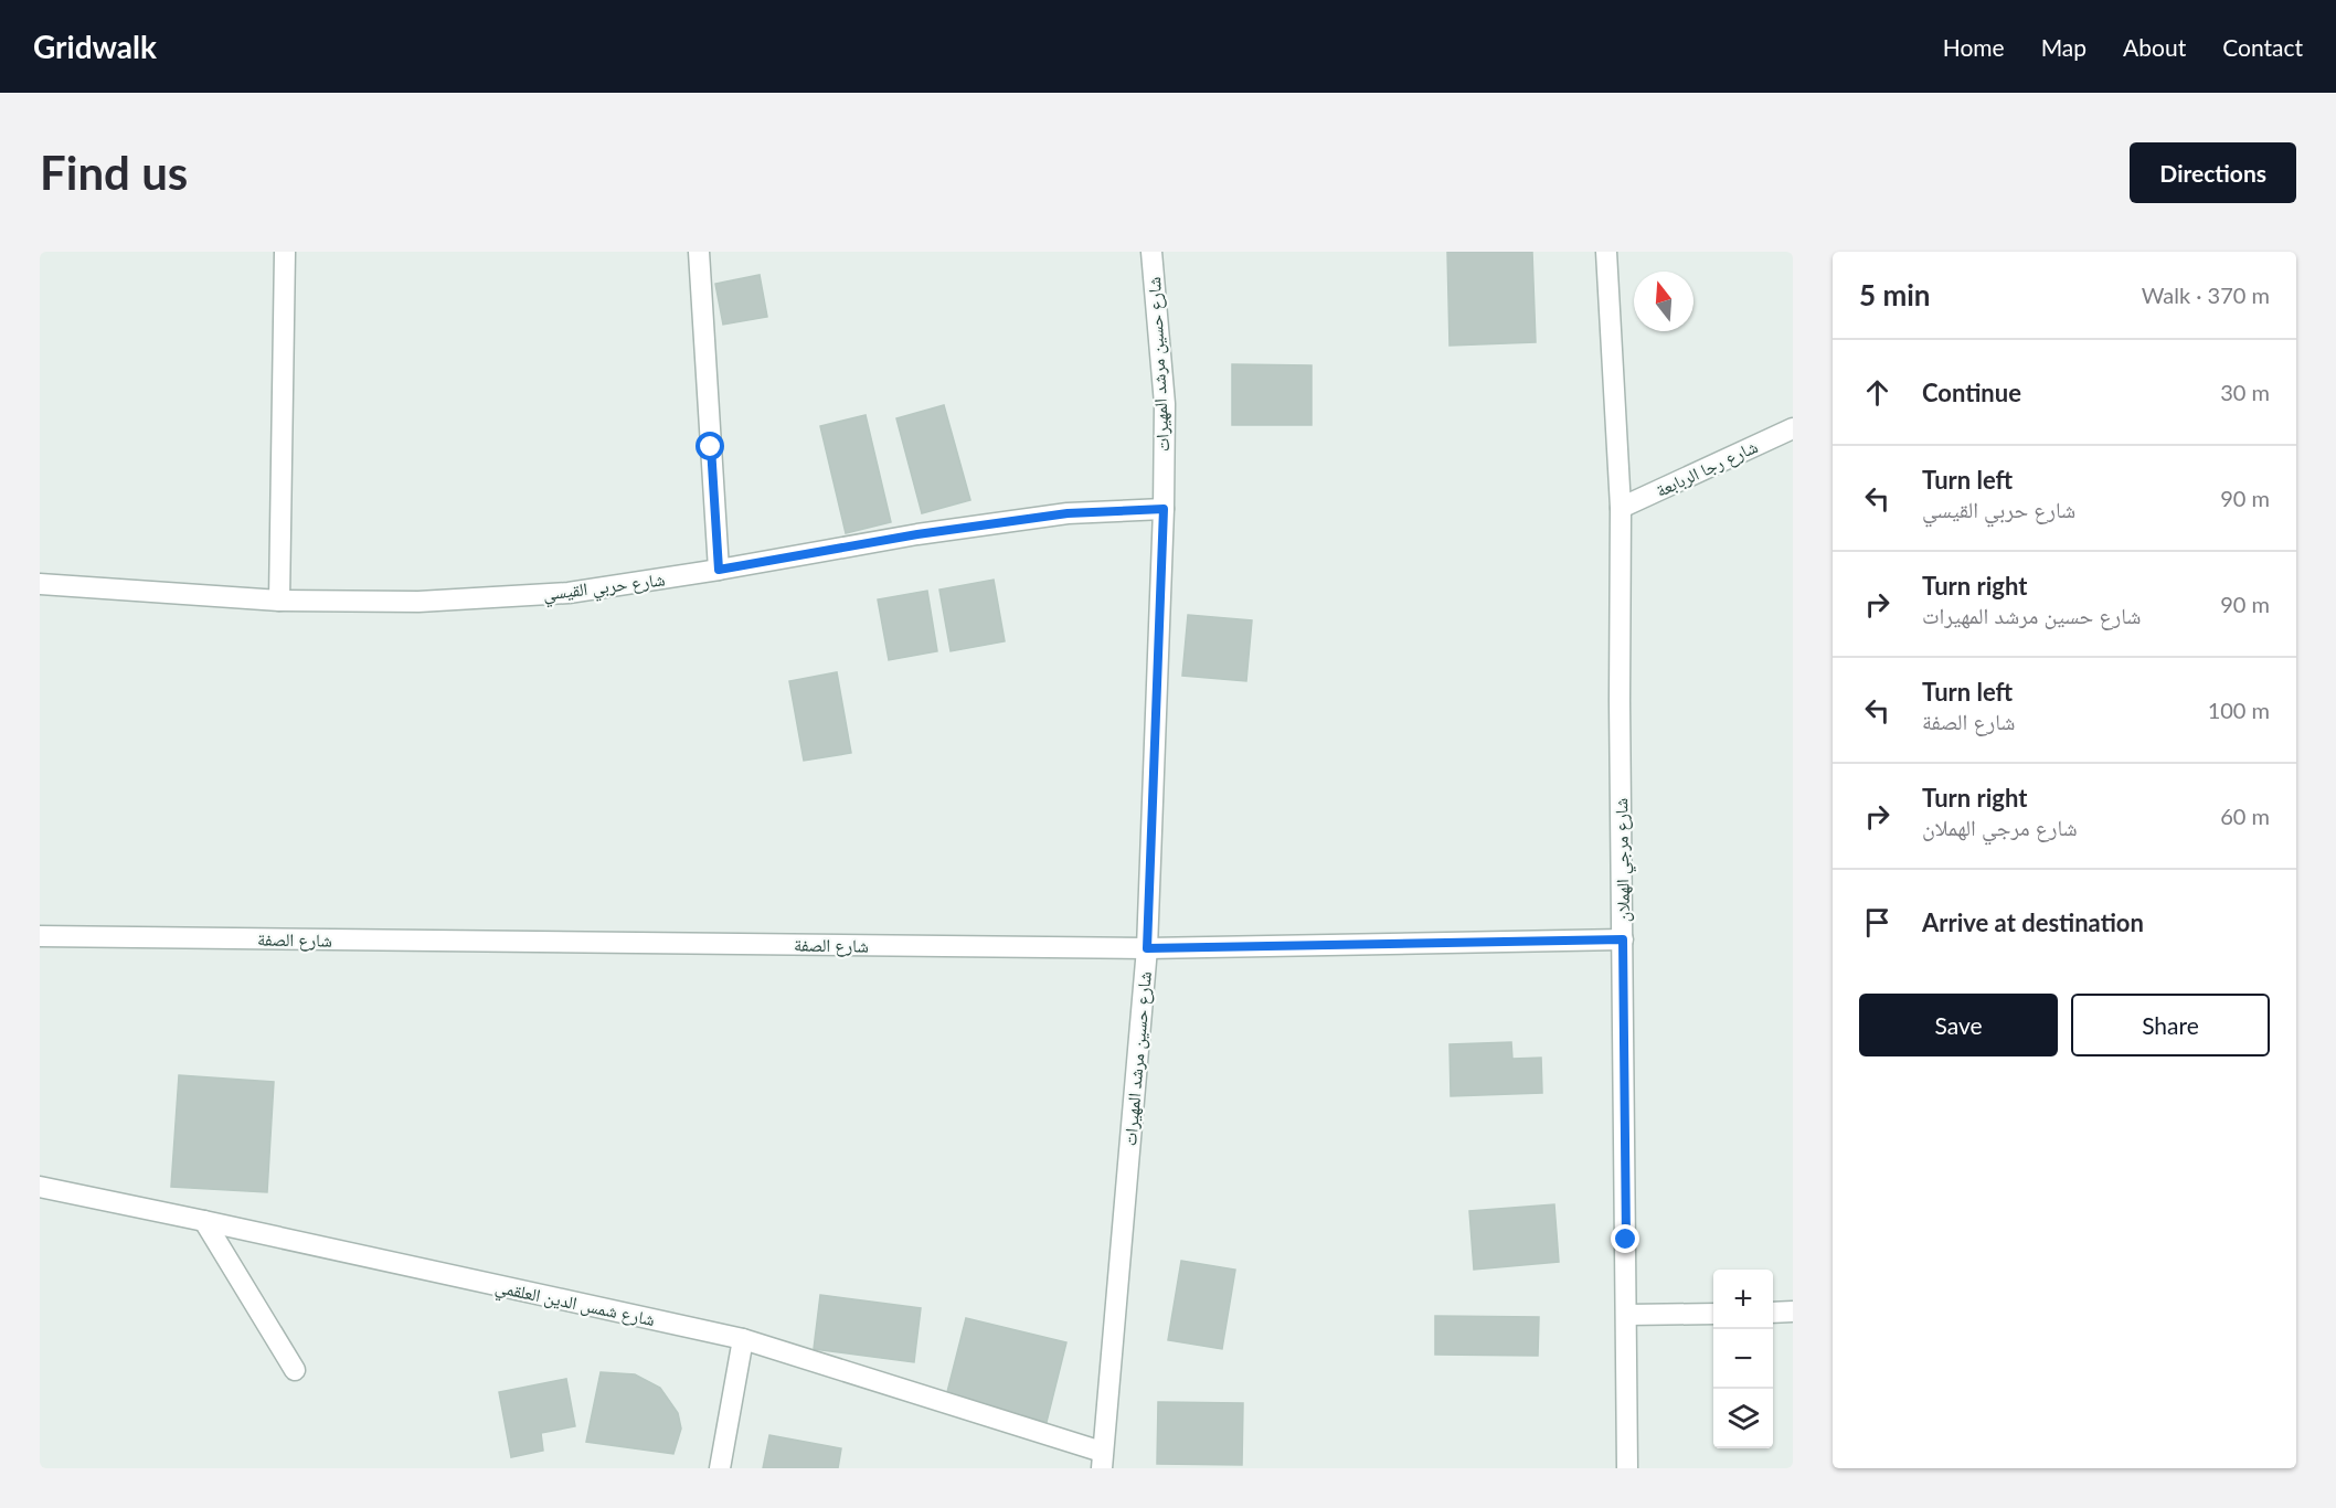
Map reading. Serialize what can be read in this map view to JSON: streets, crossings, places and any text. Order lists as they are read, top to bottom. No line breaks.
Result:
{"streets":{"street":["شارع حسين مرشد المهيرات","شارع رجا الربابعة","شارع حربي القيسي","شارع مرجي الهملان","شارع الصفة","شارع شمس الدين العلقمي"]},"crossings":[["شارع حسين مرشد المهيرات","شارع حربي القيسي"],["شارع حسين مرشد المهيرات","شارع الصفة"],["شارع حسين مرشد المهيرات","شارع شمس الدين العلقمي"],["شارع رجا الربابعة","شارع مرجي الهملان"],["شارع مرجي الهملان","شارع الصفة"]],"north":"top","page":{"header":"Gridwalk","nav":["Home","Map","About","Contact"],"buttons":["Directions",["Save","Share"]],"title":"Find us","heading":["5 min","Walk · 370 m"],"list":[["Continue","30 m"],["Turn left","شارع حربي القيسي","90 m"],["Turn right","شارع حسين مرشد المهيرات","90 m"],["Turn left","شارع الصفة","100 m"],["Turn right","شارع مرجي الهملان","60 m"],"Arrive at destination"],"map_buttons":["+","−"]}}
